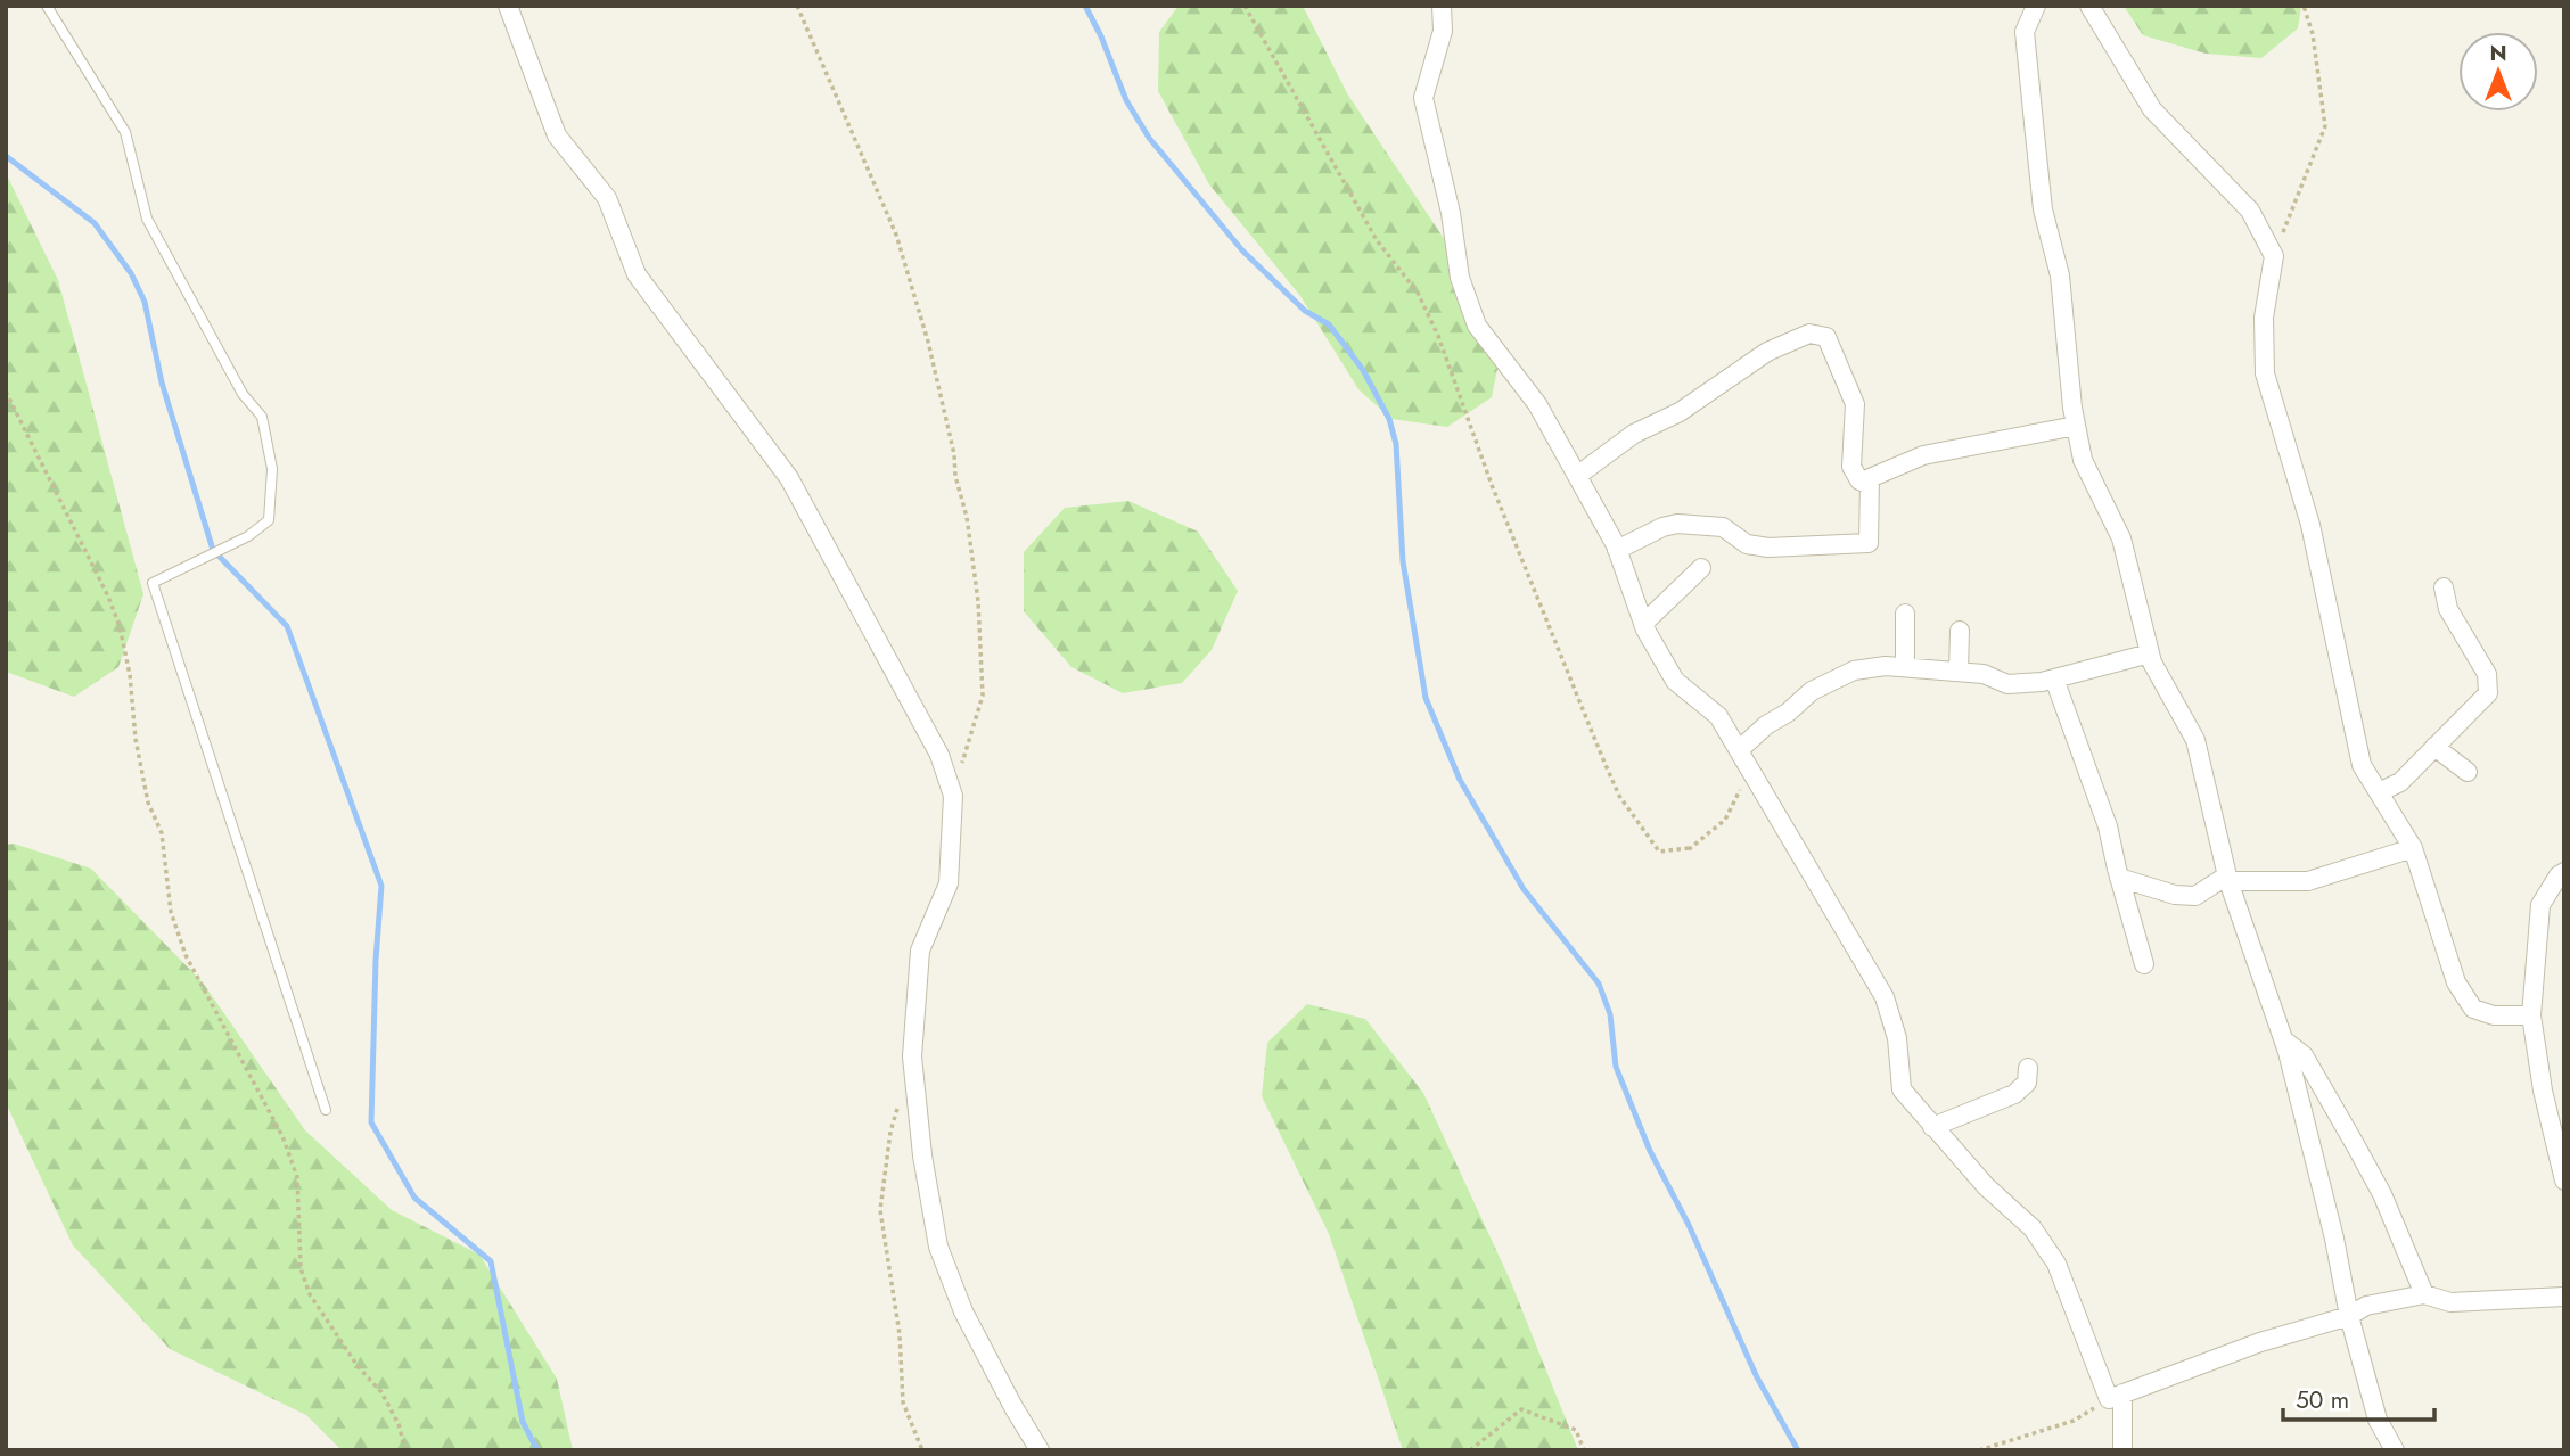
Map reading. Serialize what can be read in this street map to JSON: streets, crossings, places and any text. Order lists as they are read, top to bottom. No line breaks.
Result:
{"scale_bar":"50 m","north":"top"}
